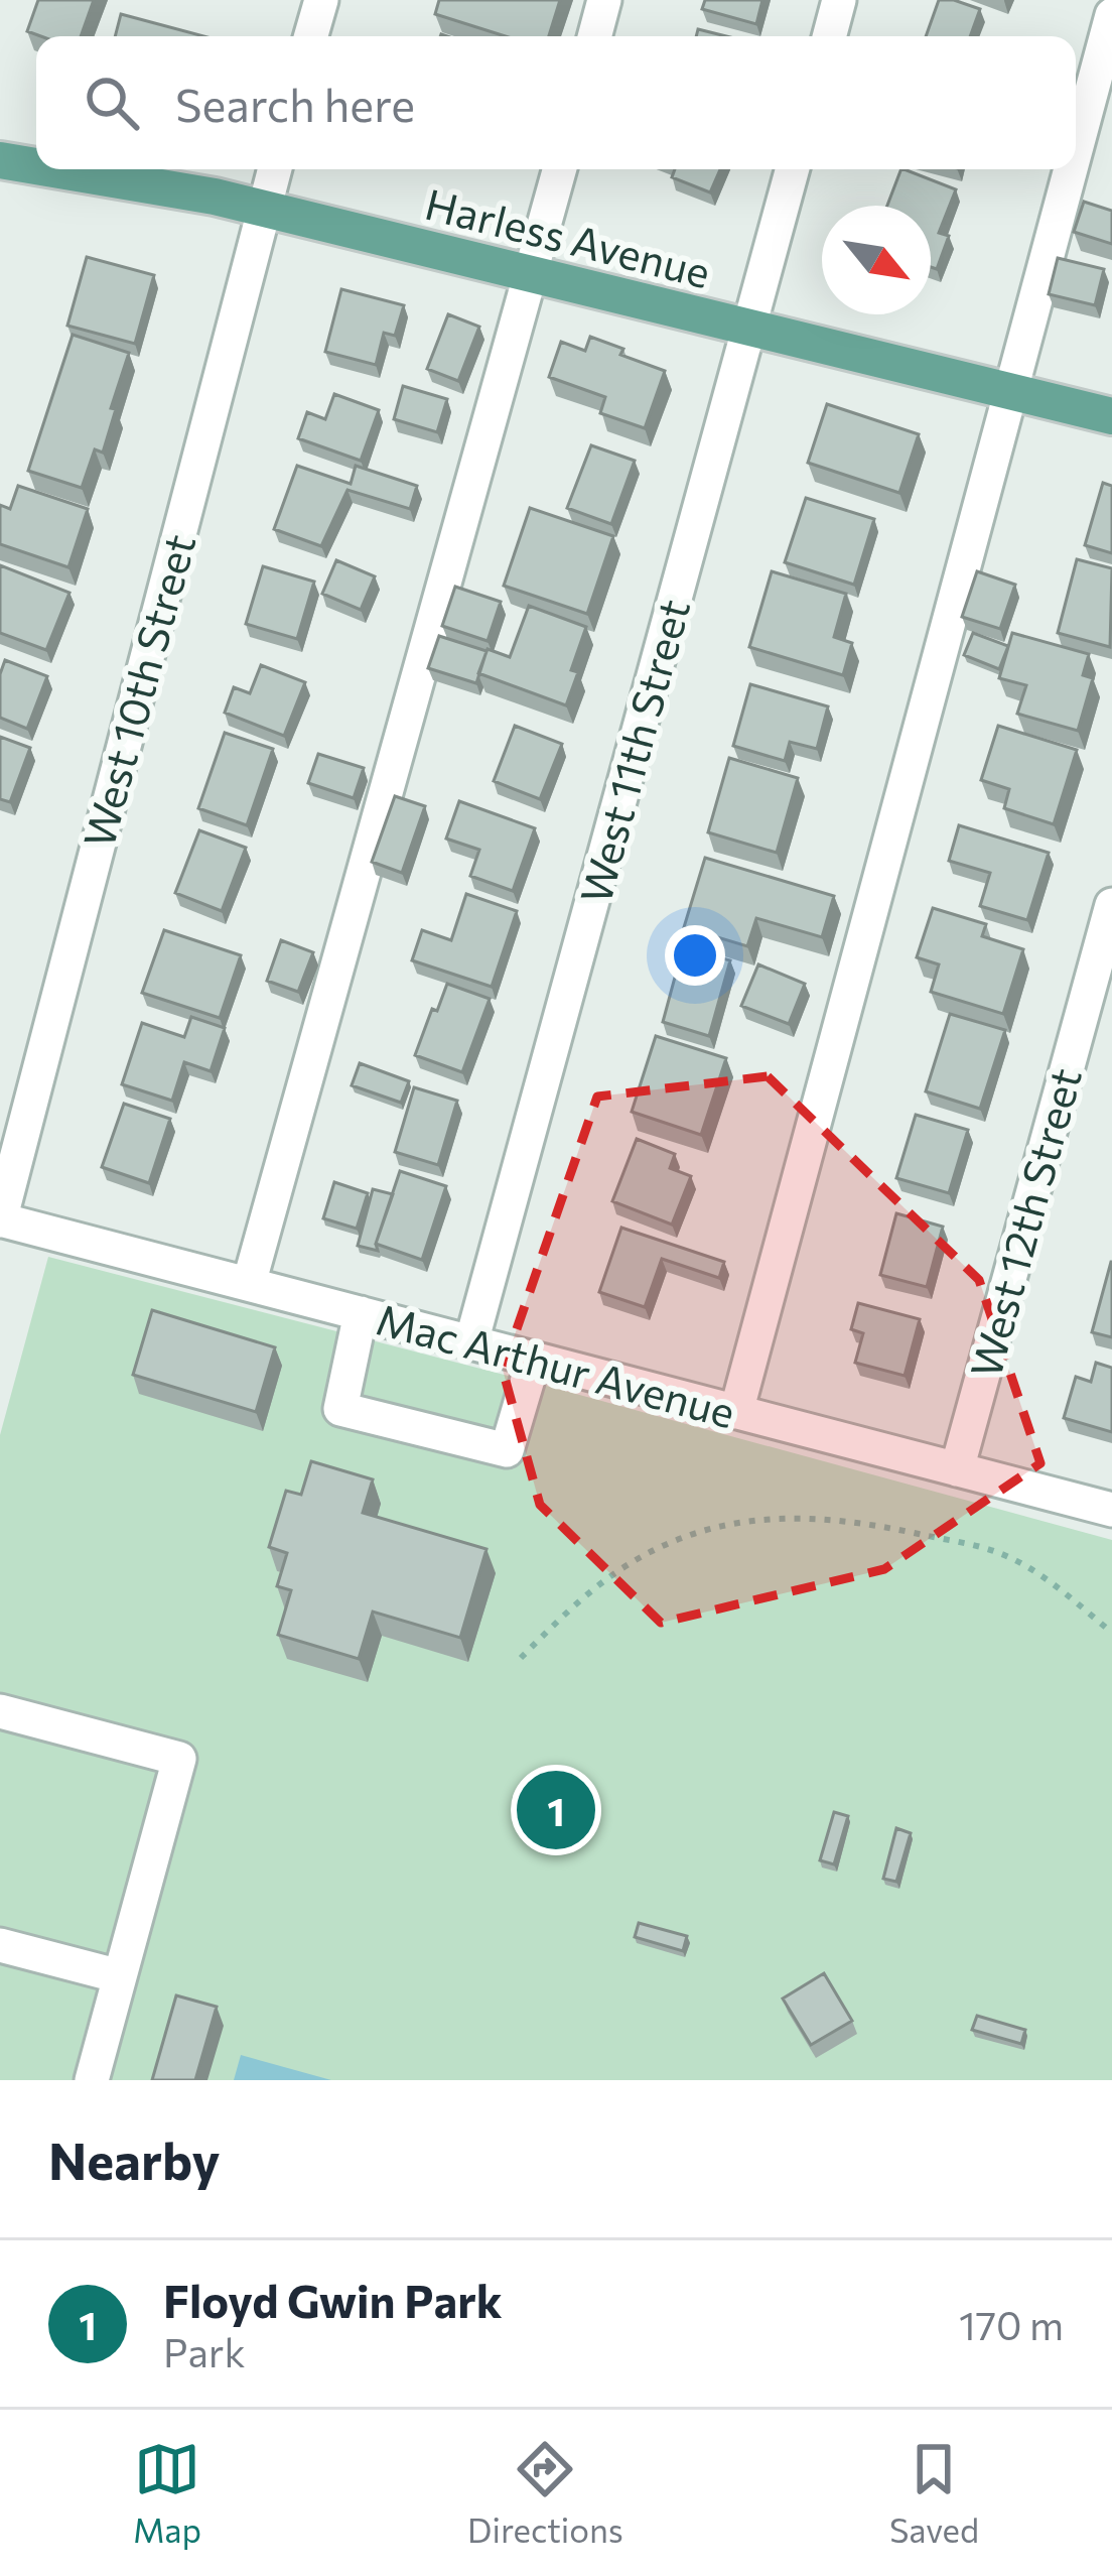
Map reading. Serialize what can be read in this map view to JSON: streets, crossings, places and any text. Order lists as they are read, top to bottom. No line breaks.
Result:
{"streets":{"main road":["Harless Avenue"],"street":["West 10th Street","West 11th Street","West 12th Street","Mac Arthur Avenue"]},"crossings":[["Harless Avenue","West 10th Street"],["Harless Avenue","West 11th Street"],["West 10th Street","Mac Arthur Avenue"],["West 11th Street","Mac Arthur Avenue"],["West 12th Street","Mac Arthur Avenue"]],"north":"bottom right","page":{"search":"Search here","pins":"1","heading":"Nearby","list":[{"mark":"1","name":"Floyd Gwin Park","note":"Park","value":"170 m"}],"nav":["Map","Directions","Saved"]}}
